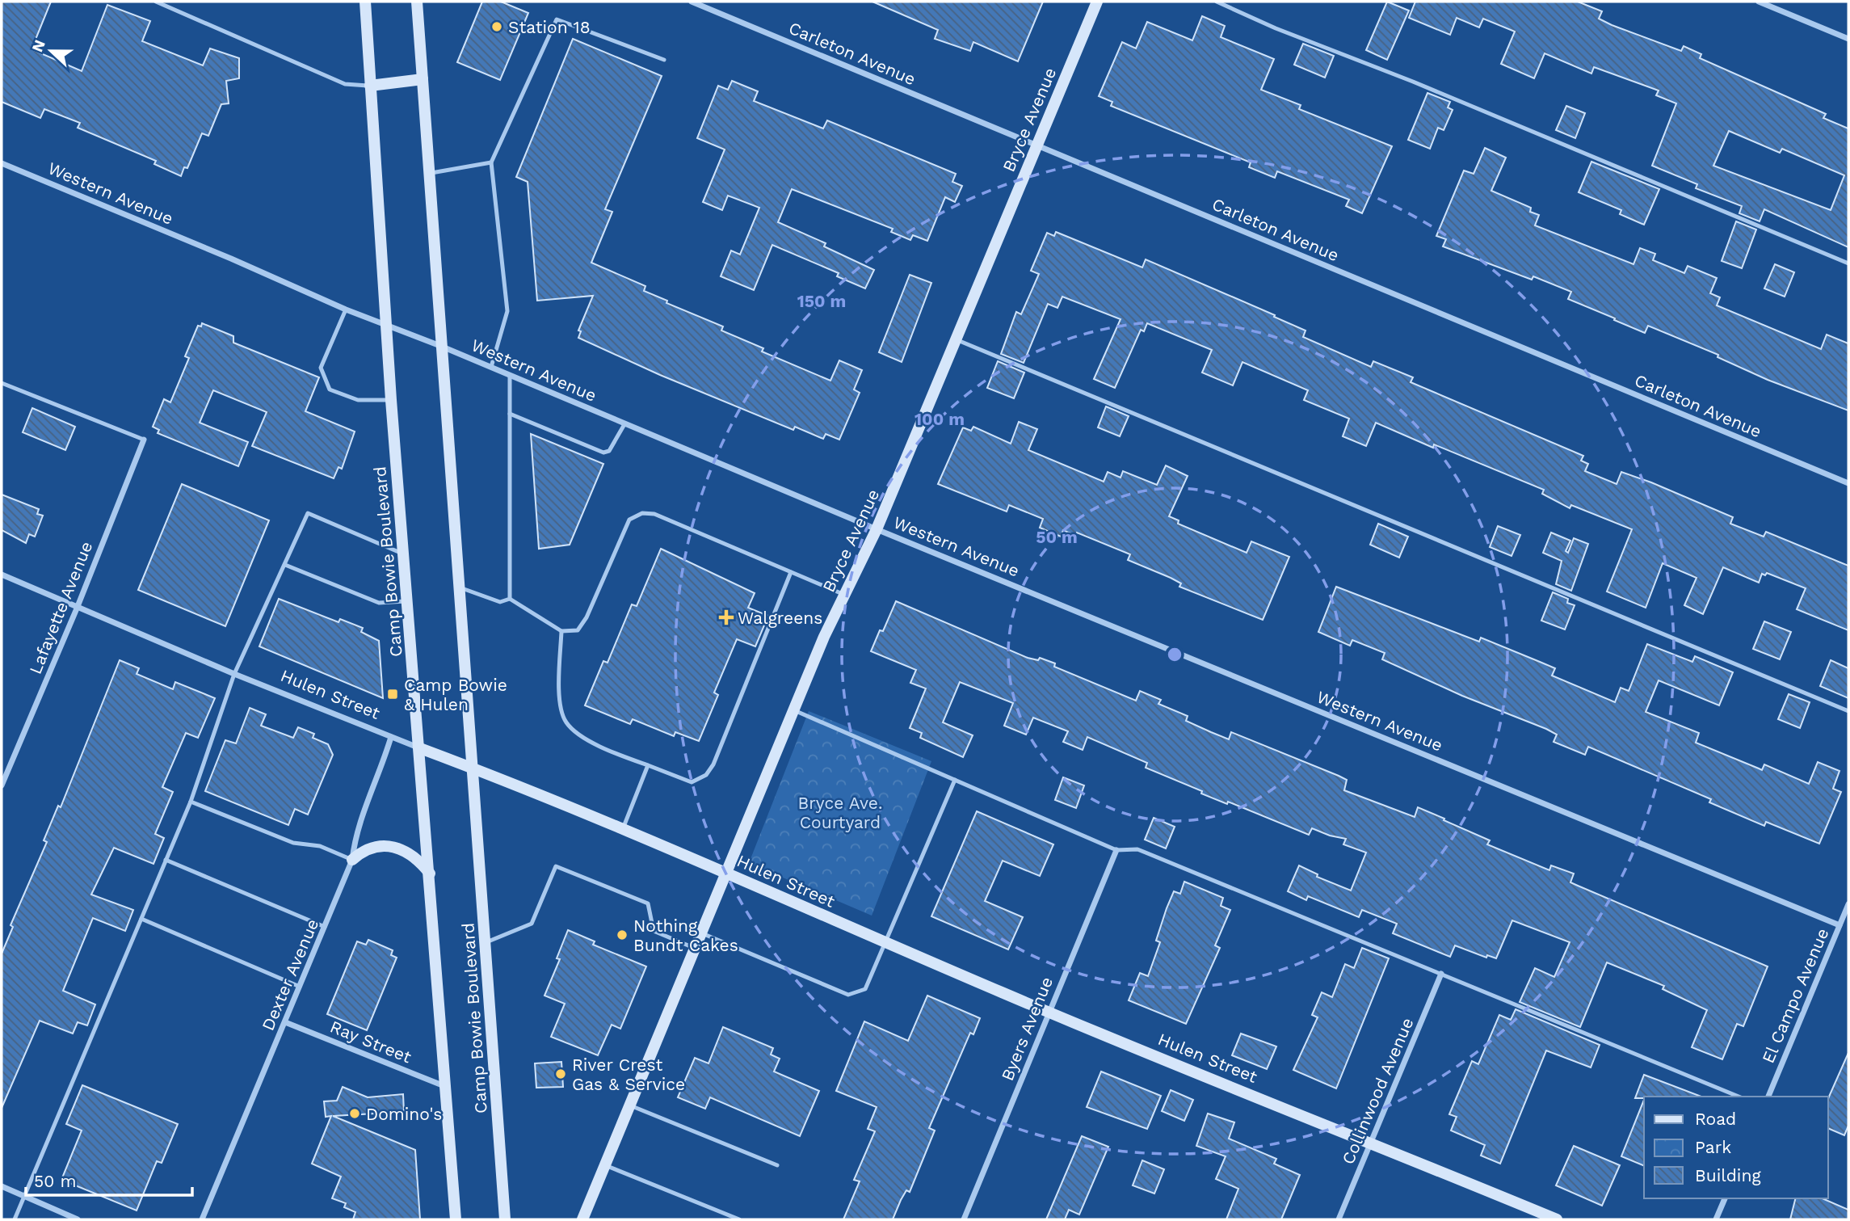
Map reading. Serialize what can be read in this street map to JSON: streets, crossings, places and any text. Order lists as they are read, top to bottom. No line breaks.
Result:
{"streets":{"main road":["Bryce Avenue","Camp Bowie Boulevard","Hulen Street"],"street":["Carleton Avenue","Western Avenue","Lafayette Avenue","Dexter Avenue","El Campo Avenue","Byers Avenue","Ray Street","Collinwood Avenue"]},"crossings":[["Carleton Avenue","Bryce Avenue"],["Bryce Avenue","Western Avenue"],["Bryce Avenue","Hulen Street"],["Western Avenue","Camp Bowie Boulevard"],["Western Avenue","El Campo Avenue"],["Camp Bowie Boulevard","Hulen Street"],["Camp Bowie Boulevard","Ray Street"],["Lafayette Avenue","Hulen Street"],["Hulen Street","Dexter Avenue"],["Hulen Street","Byers Avenue"],["Hulen Street","Collinwood Avenue"],["Dexter Avenue","Ray Street"]],"parks":["Bryce Ave. Courtyard"],"places":{"other":["Station 18","Nothing Bundt Cakes","River Crest Gas & Service","Domino's"],"health":["Walgreens"],"transit":["Camp Bowie & Hulen"]},"legend":["Road","Park","Building"],"scale_bar":"50 m","north":"left","rings":["150 m","100 m","50 m"]}
